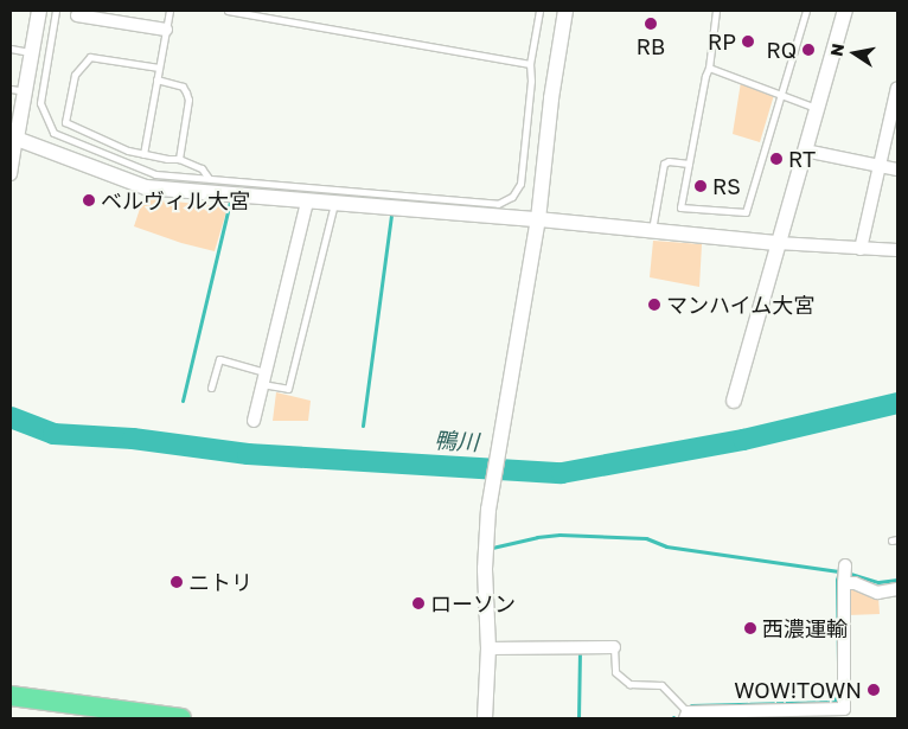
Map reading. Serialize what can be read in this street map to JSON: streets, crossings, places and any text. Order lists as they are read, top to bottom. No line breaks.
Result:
{"water":["鴨川"],"places":["RB","RP","RQ","RT","RS","ベルヴィル大宮","マンハイム大宮","ニトリ","ローソン","西濃運輸","WOW!TOWN"],"north":"left"}
